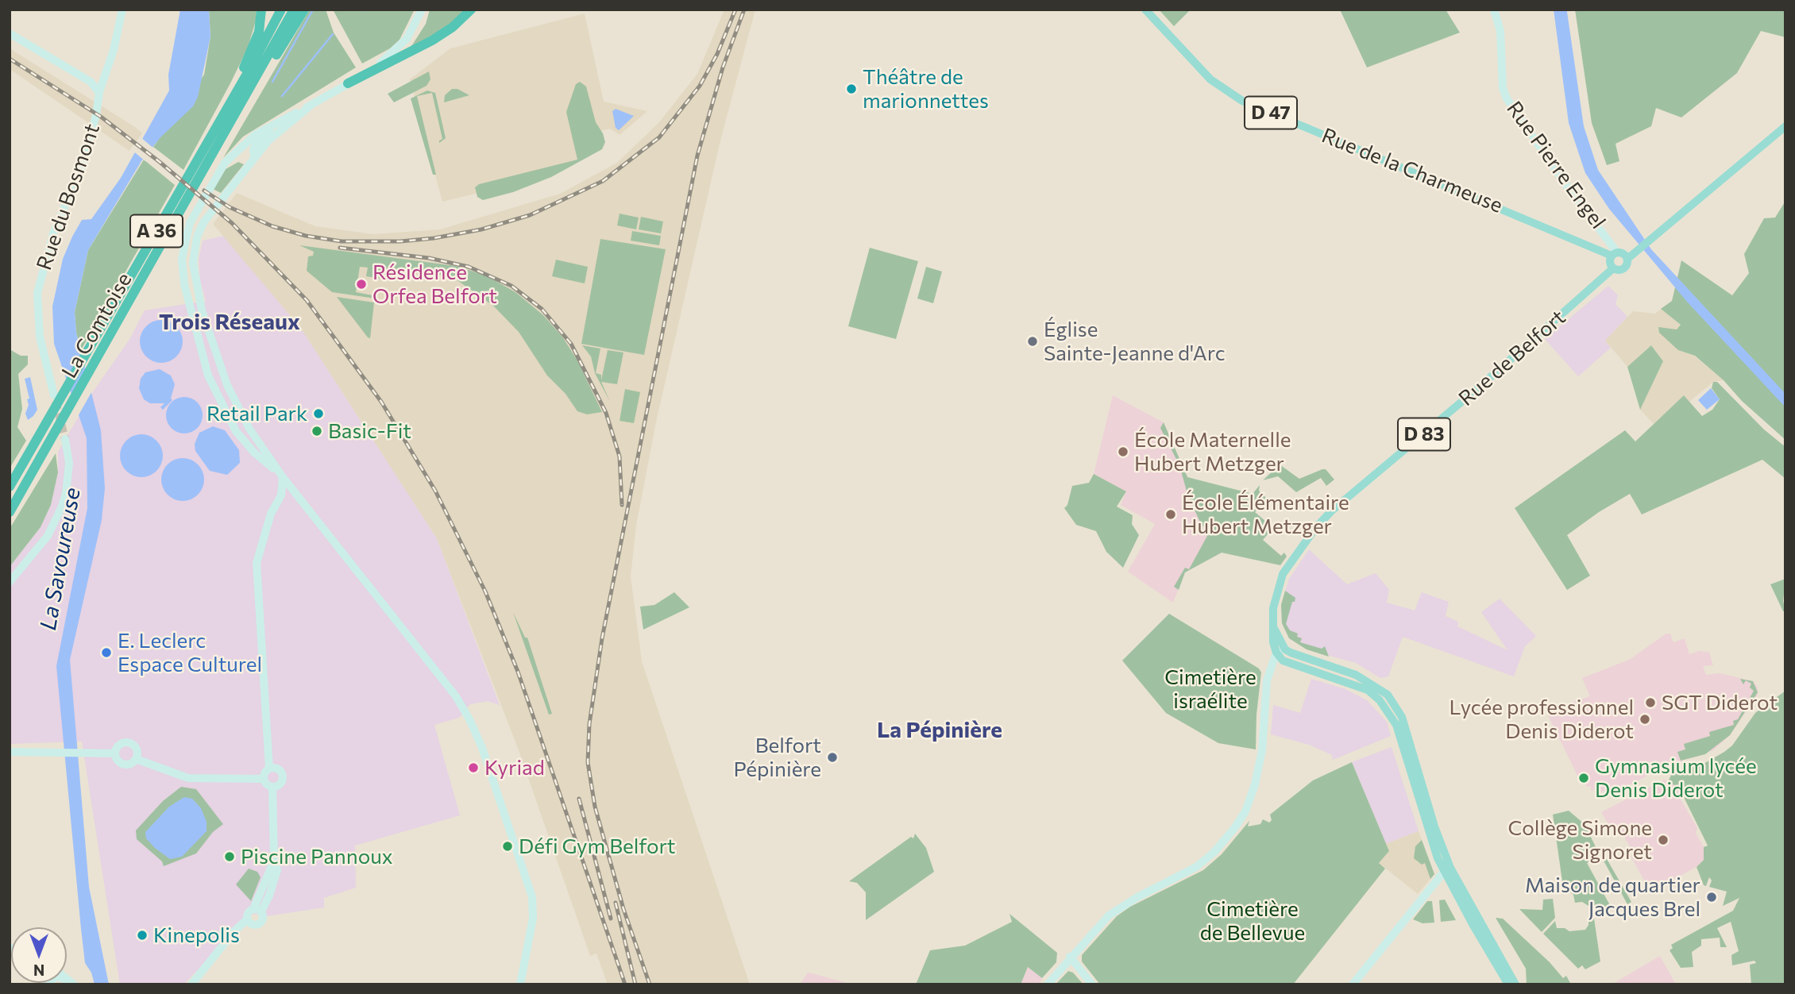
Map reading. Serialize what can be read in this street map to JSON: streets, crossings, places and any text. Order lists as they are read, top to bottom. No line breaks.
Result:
{"streets":{"highway":["A 36","La Comtoise"],"main road":["D 47","Rue Pierre Engel","Rue de la Charmeuse","Rue du Bosmont","Rue de Belfort","D 83"]},"crossings":[["Rue Pierre Engel","Rue de la Charmeuse"],["Rue Pierre Engel","Rue de Belfort"],["Rue de la Charmeuse","Rue de Belfort"]],"districts":["Trois Réseaux","La Pépinière"],"water":["La Savoureuse"],"parks":["Cimetière israélite","Cimetière de Bellevue"],"places":["Théâtre de marionnettes","Résidence Orfea Belfort","Église Sainte-Jeanne d'Arc","Retail Park","Basic-Fit","École Maternelle Hubert Metzger","École Élémentaire Hubert Metzger","E. Leclerc Espace Culturel","SGT Diderot","Lycée professionnel Denis Diderot","Belfort Pépinière","Kyriad","Gymnasium lycée Denis Diderot","Collège Simone Signoret","Défi Gym Belfort","Piscine Pannoux","Maison de quartier Jacques Brel","Kinepolis"],"north":"bottom"}
